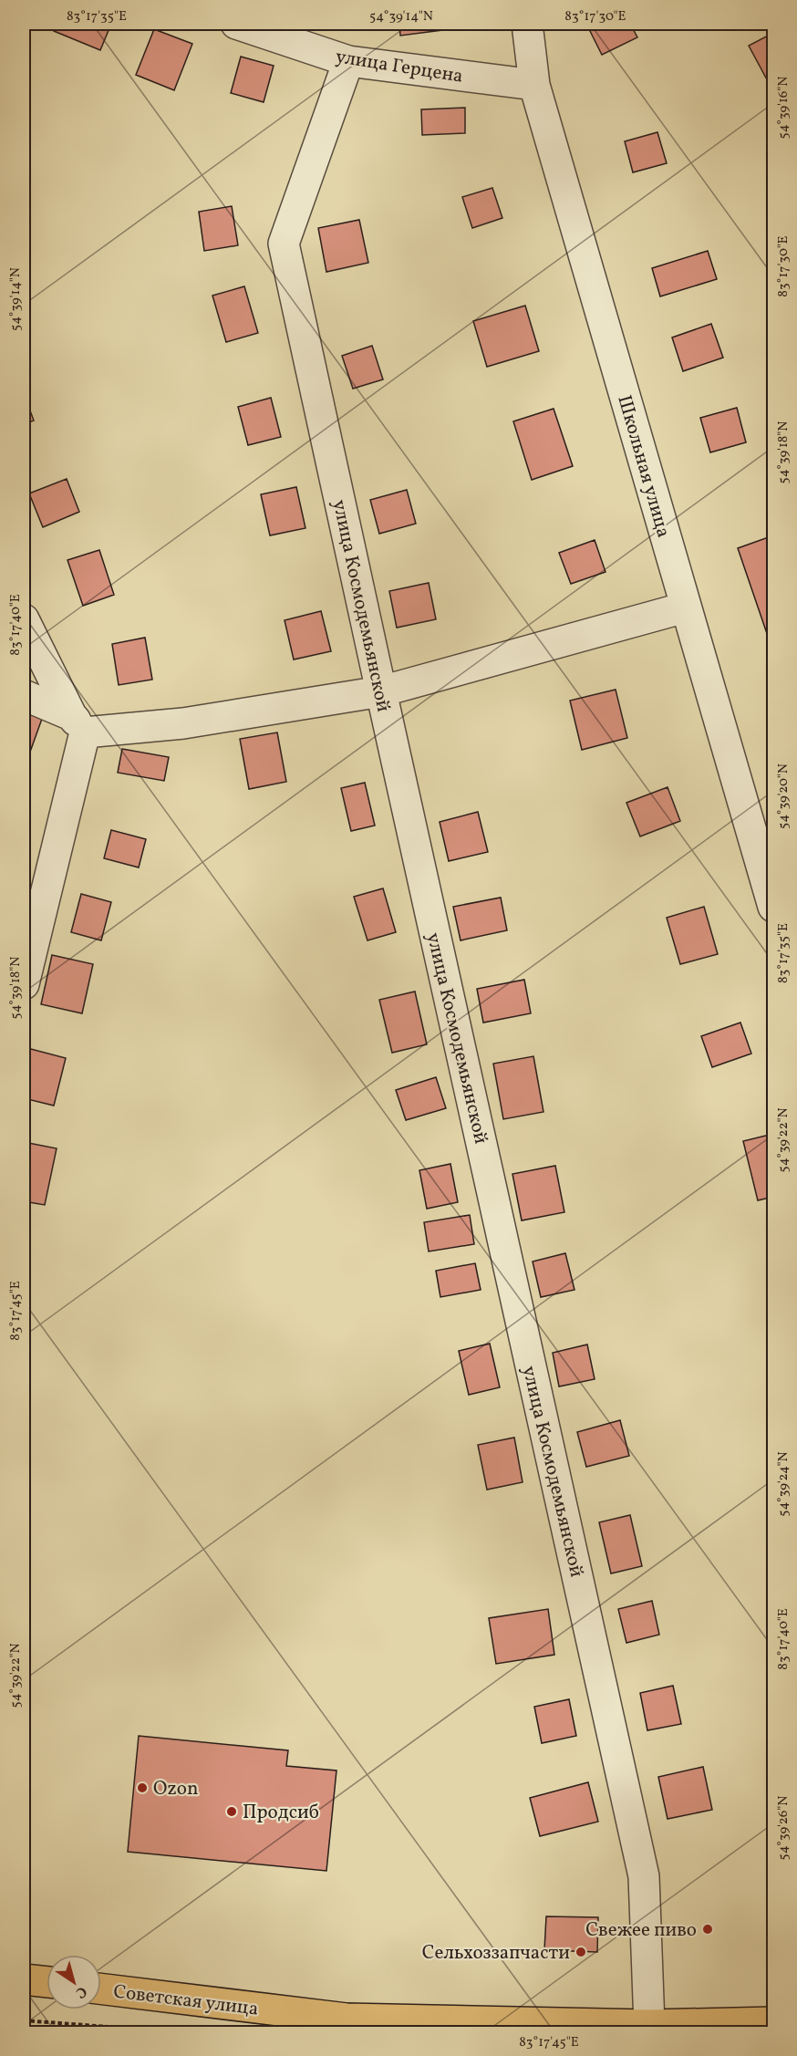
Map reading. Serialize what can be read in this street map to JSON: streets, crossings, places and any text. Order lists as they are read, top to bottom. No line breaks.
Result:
{"streets":{"main road":["Советская улица"],"street":["улица Герцена","Школьная улица","улица Космодемьянской"]},"crossings":[["улица Герцена","Школьная улица"],["улица Герцена","улица Космодемьянской"],["улица Космодемьянской","Советская улица"]],"places":["Ozon","Продсиб","Свежее пиво","Сельхоззапчасти"],"north":"bottom right","coordinates":["83°17'35\"E","54°39'14\"N","83°17'30\"E","54°39'16\"N","54°39'18\"N","83°17'40\"E","54°39'20\"N","54°39'22\"N","83°17'45\"E","54°39'24\"N","54°39'26\"N"]}
